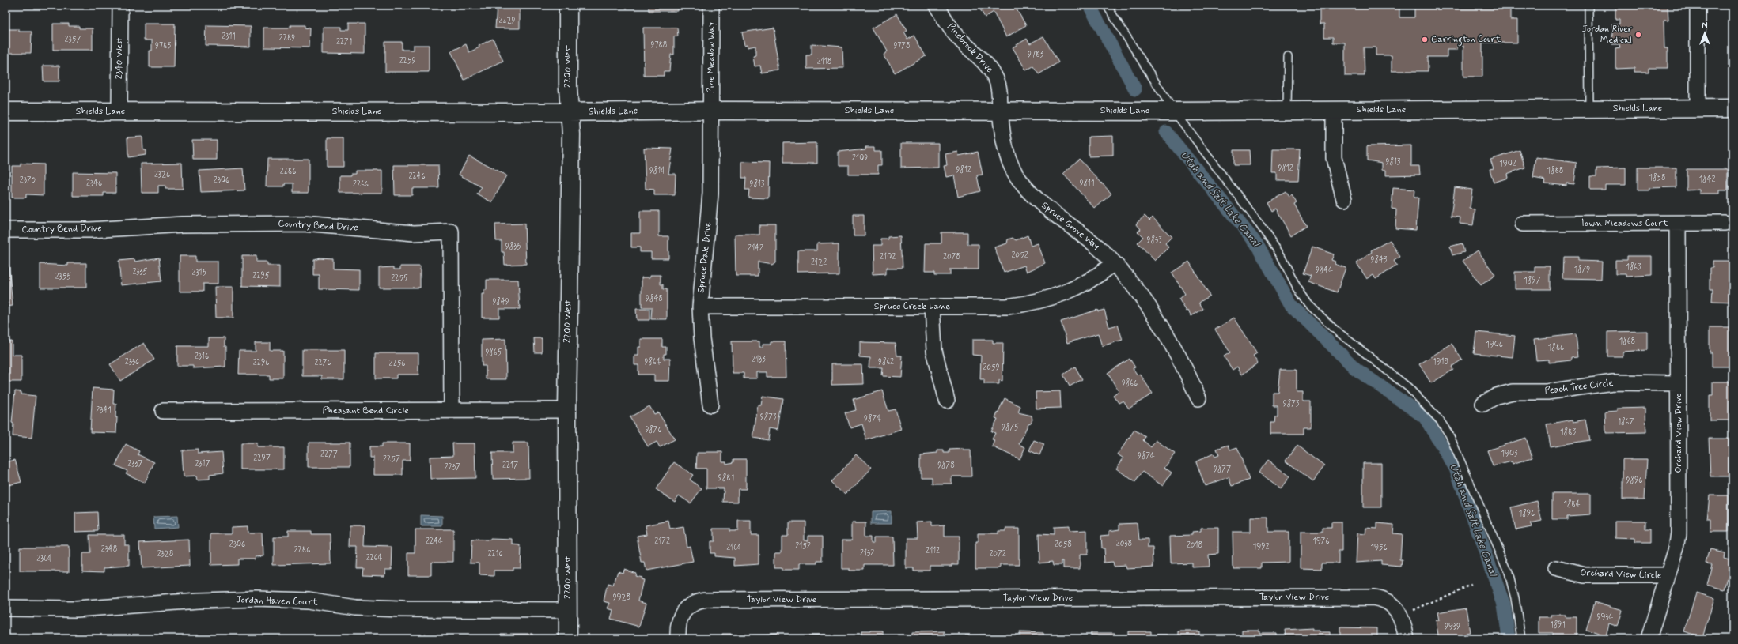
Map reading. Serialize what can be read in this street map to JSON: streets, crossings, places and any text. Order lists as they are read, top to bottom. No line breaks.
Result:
{"streets":{"main road":["2200 West","Shields Lane"],"street":["Pinebrook Drive","Pine Meadow Way","2340 West","Town Meadows Court","Country Bend Drive","Spruce Grove Way","Spruce Dale Drive","Spruce Creek Lane","Peach Tree Circle","Pheasant Bend Circle","Orchard View Drive","Orchard View Circle","Taylor View Drive","Jordan Haven Court"]},"crossings":[["Pinebrook Drive","Shields Lane"],["Pinebrook Drive","Spruce Grove Way"],["Pine Meadow Way","Shields Lane"],["Pine Meadow Way","Spruce Dale Drive"],["2340 West","Shields Lane"],["2200 West","Shields Lane"],["2200 West","Pheasant Bend Circle"],["2200 West","Jordan Haven Court"],["Shields Lane","Spruce Grove Way"],["Shields Lane","Spruce Dale Drive"],["Town Meadows Court","Orchard View Drive"],["Country Bend Drive","Pheasant Bend Circle"],["Spruce Grove Way","Spruce Creek Lane"],["Spruce Dale Drive","Spruce Creek Lane"],["Peach Tree Circle","Orchard View Drive"],["Orchard View Drive","Orchard View Circle"]],"water":["Utah and Salt Lake Canal"],"places":["Jordan River Medical","Carrington Court"],"house_numbers":["2229","2311","2289","2357","2271","9788","9783","9778","9783","2259","2118","2109","9813","1902","9812","9812","9814","1888","2286","2326","2246","1858","1842","2370","2306","2346","9811","2266","9813","9833","9835","2142","2052","2102","2078","9843","2122","1863","1879","9844","2335","2315","2295","2355","2255","1897","9848","9849","1868","1906","1886","9865","2316","2133","2336","9864","9862","1918","2296","2276","2256","2059","9866","9873","2341","9873","9874","1867","9875","9876","1883","1903","2277","9874","2297","2257","2337","2317","2217","9878","2237","9877","9881","9896","1884","1896","2244","2172","1976","2038","2306","2058","2018","2152","1992","2164","1956","2348","2286","2112","2132","2328","2216","2072","2264","2364","9928","9934","1891","9939"],"north":"top"}
